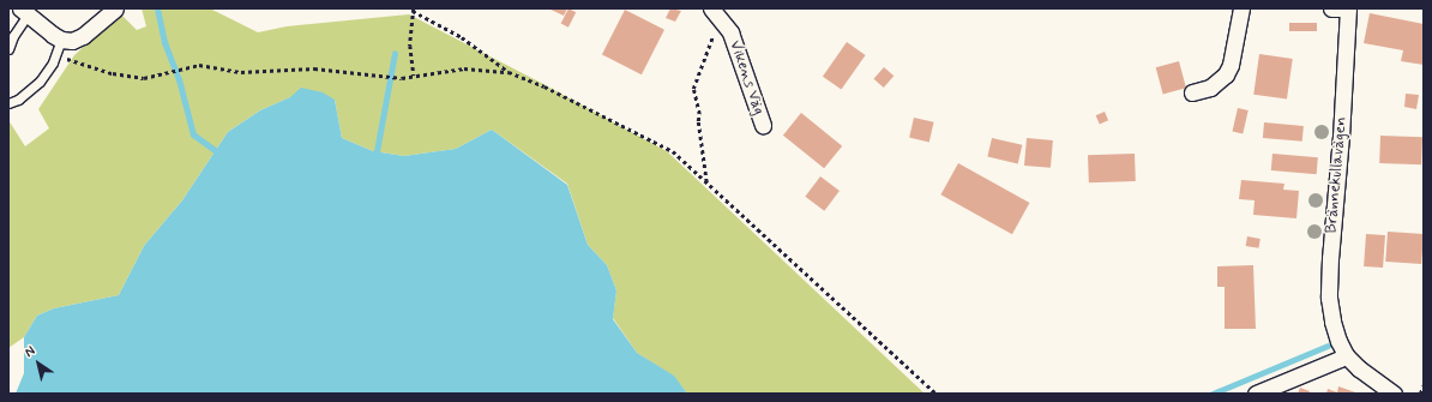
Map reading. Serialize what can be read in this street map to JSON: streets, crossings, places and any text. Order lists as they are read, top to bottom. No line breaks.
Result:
{"streets":{"street":["Vikens Väg","Brännekullavägen"]},"north":"top left"}
